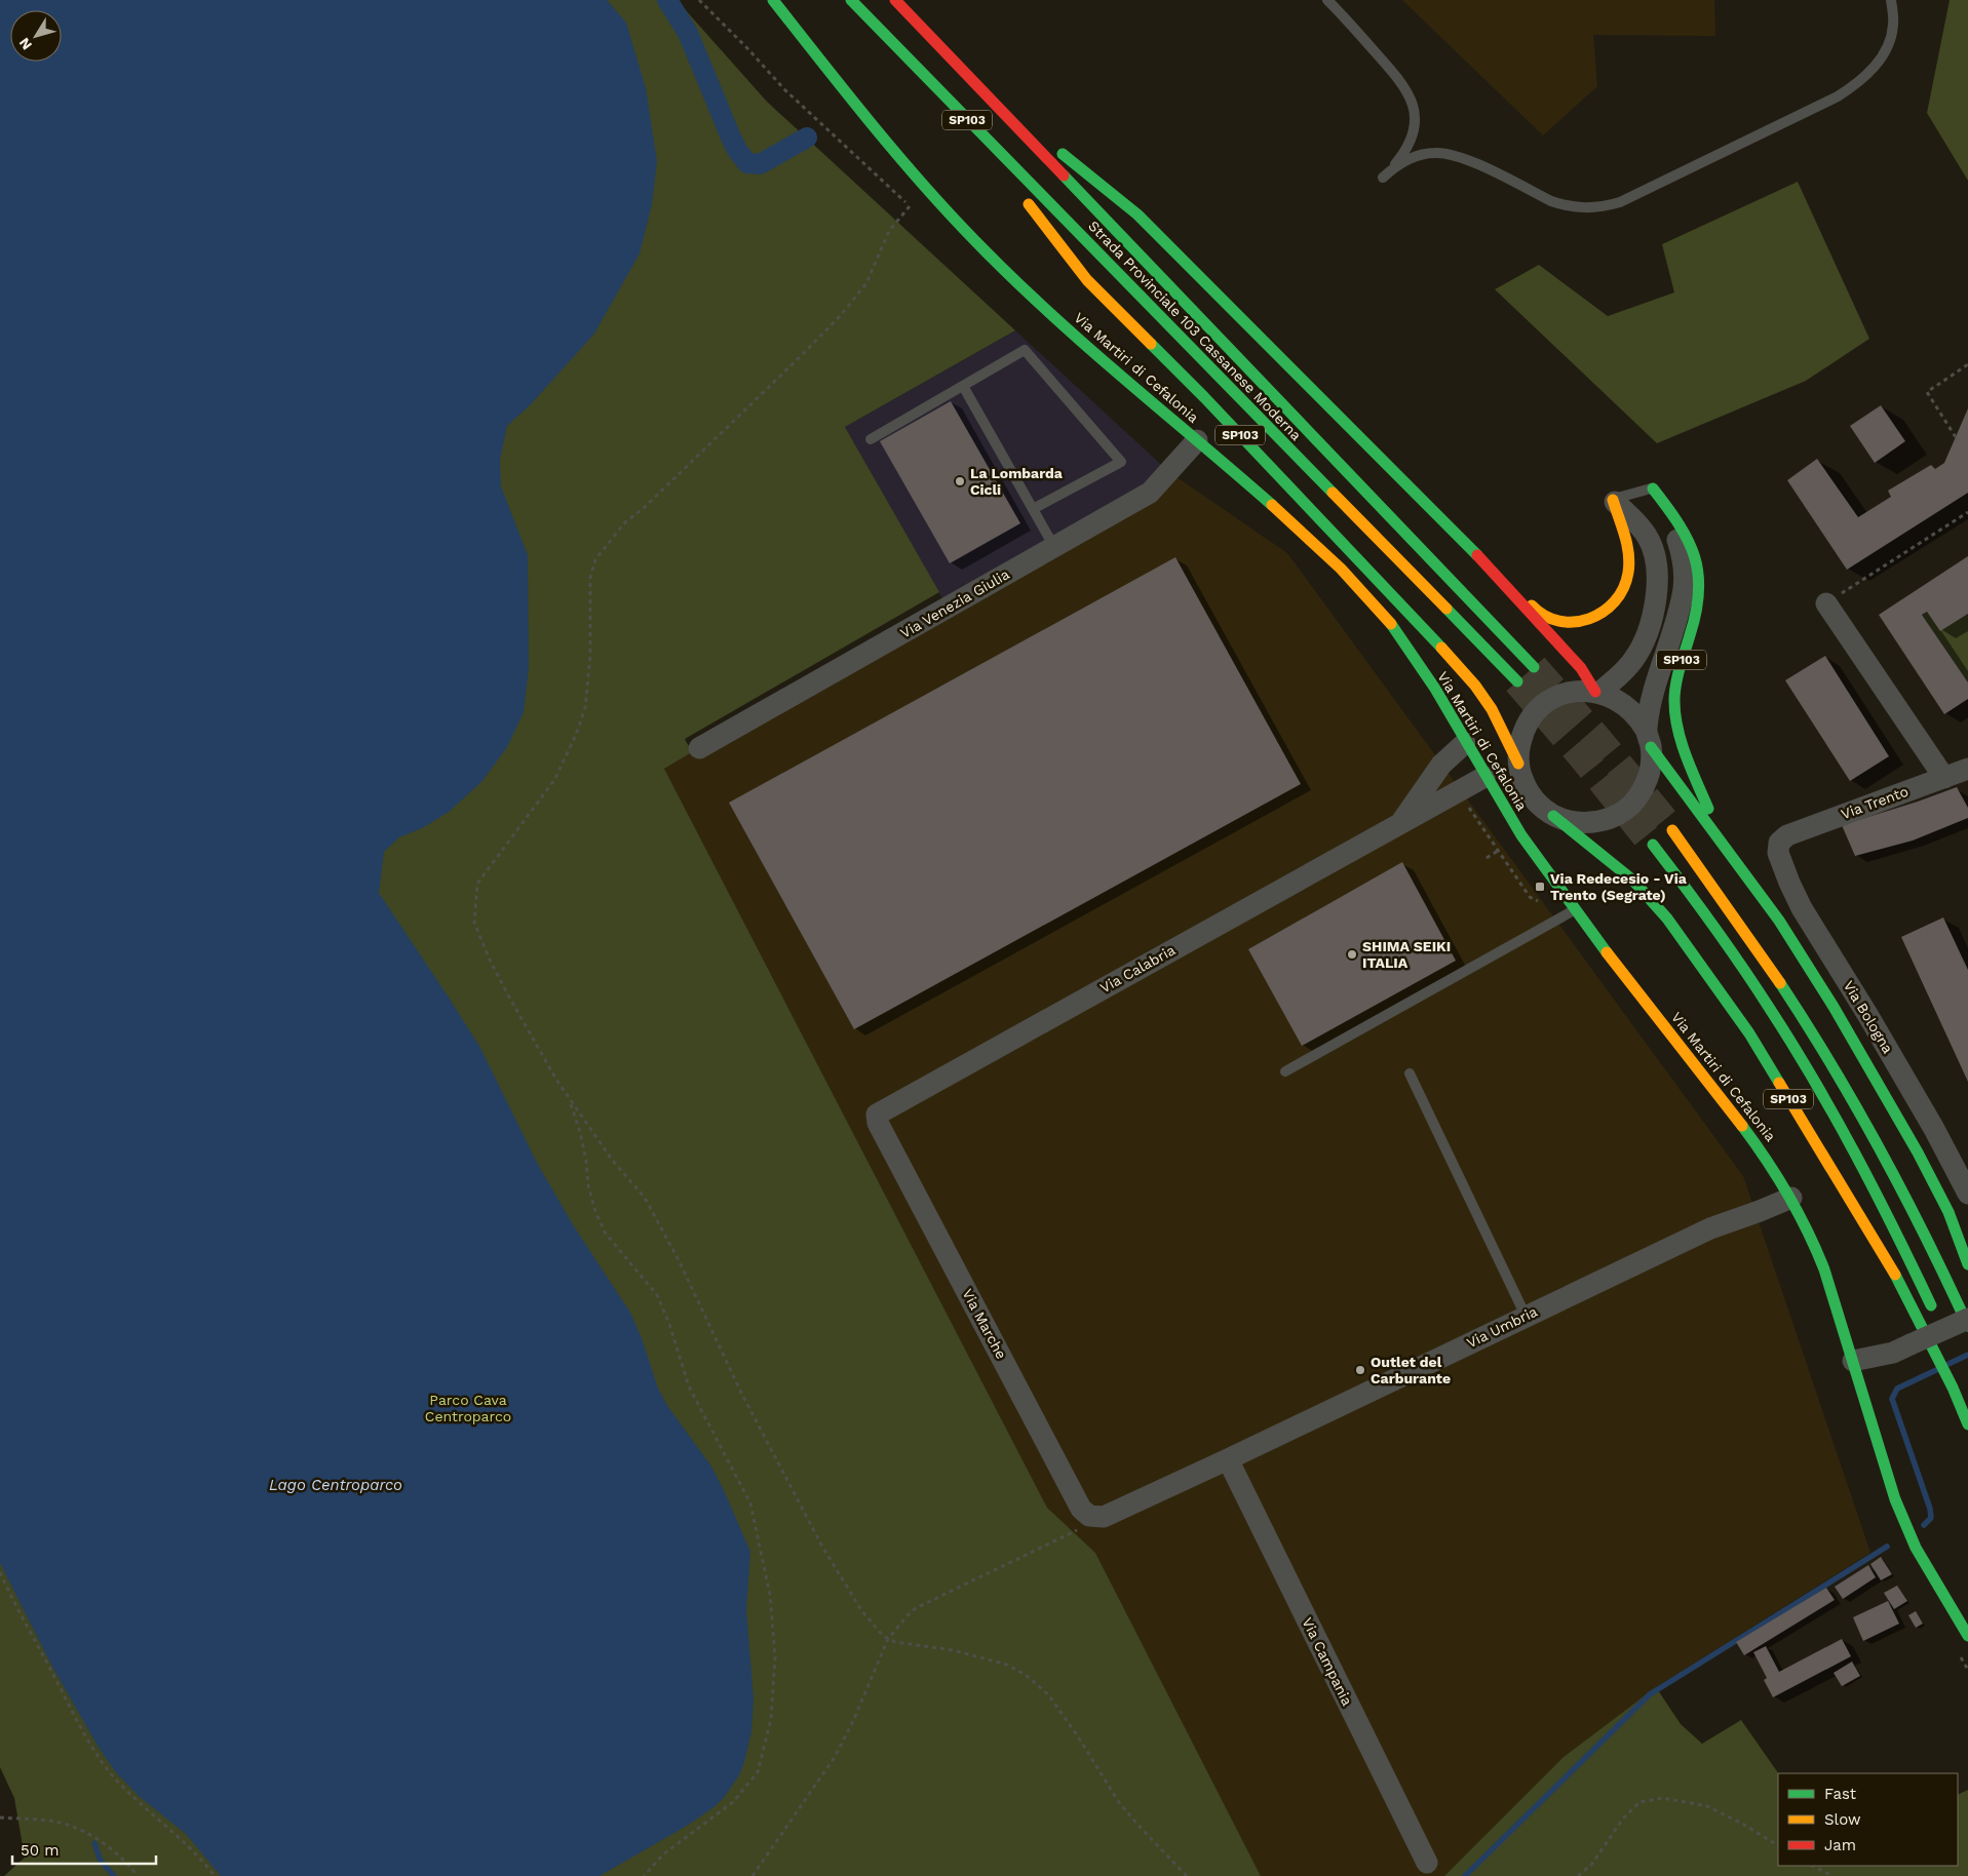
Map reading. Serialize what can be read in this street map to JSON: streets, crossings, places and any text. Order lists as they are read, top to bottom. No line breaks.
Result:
{"streets":{"main road":["SP103","Strada Provinciale 103 Cassanese Moderna","Via Martiri di Cefalonia"],"street":["Via Venezia Giulia","Via Trento","Via Calabria","Via Bologna","Via Marche","Via Umbria","Via Campania"]},"crossings":[["SP103","Strada Provinciale 103 Cassanese Moderna"],["Via Martiri di Cefalonia","Via Venezia Giulia"],["Via Martiri di Cefalonia","Via Calabria"],["Via Martiri di Cefalonia","Via Umbria"],["Via Trento","Via Bologna"],["Via Calabria","Via Marche"],["Via Marche","Via Umbria"],["Via Umbria","Via Campania"]],"water":["Lago Centroparco"],"parks":["Parco Cava Centroparco"],"places":{"other":["La Lombarda Cicli","SHIMA SEIKI ITALIA","Outlet del Carburante"],"transit":["Via Redecesio - Via Trento (Segrate)"]},"legend":["Fast","Slow","Jam"],"scale_bar":"50 m","north":"bottom left"}
